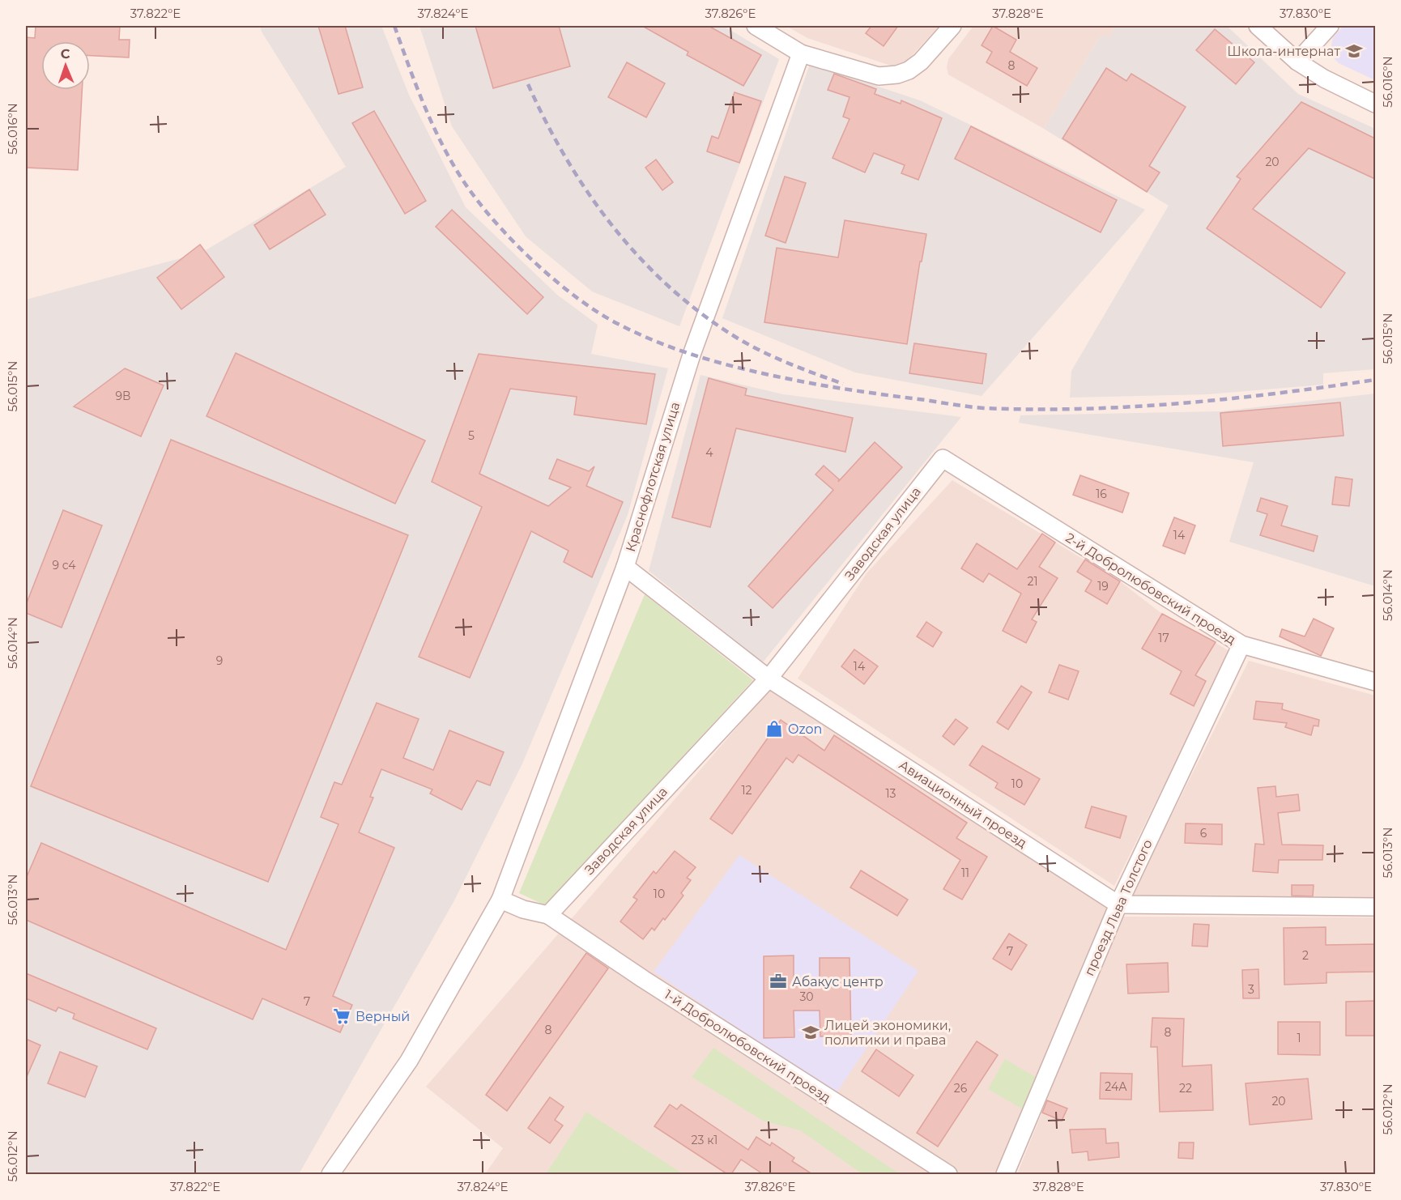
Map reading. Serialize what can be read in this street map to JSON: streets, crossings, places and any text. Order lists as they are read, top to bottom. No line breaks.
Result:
{"streets":{"street":["Краснофлотская улица","Заводская улица","2-й Добролюбовский проезд","Авиационный проезд","проезд Льва Толстого","1-й Добролюбовский проезд"]},"crossings":[["Краснофлотская улица","Авиационный проезд"],["Заводская улица","2-й Добролюбовский проезд"],["Заводская улица","Авиационный проезд"],["Заводская улица","1-й Добролюбовский проезд"],["2-й Добролюбовский проезд","проезд Льва Толстого"],["Авиационный проезд","проезд Льва Толстого"]],"places":{"school or university":["Школа-интернат","Лицей экономики, политики и права"],"shop":["Ozon"],"office":["Абакус центр"],"supermarket":["Верный"]},"house_numbers":["8","20","9В","5","4","16","14","9 с4","21","19","17","9","14","10","12","13","6","11","10","7","2","3","30","7","8","8","1","24А","26","22","20","23 к1"],"north":"top","coordinates":["37.822°E","37.824°E","37.826°E","37.828°E","37.830°E","56.016°N","56.015°N","56.014°N","56.013°N","56.012°N"]}
